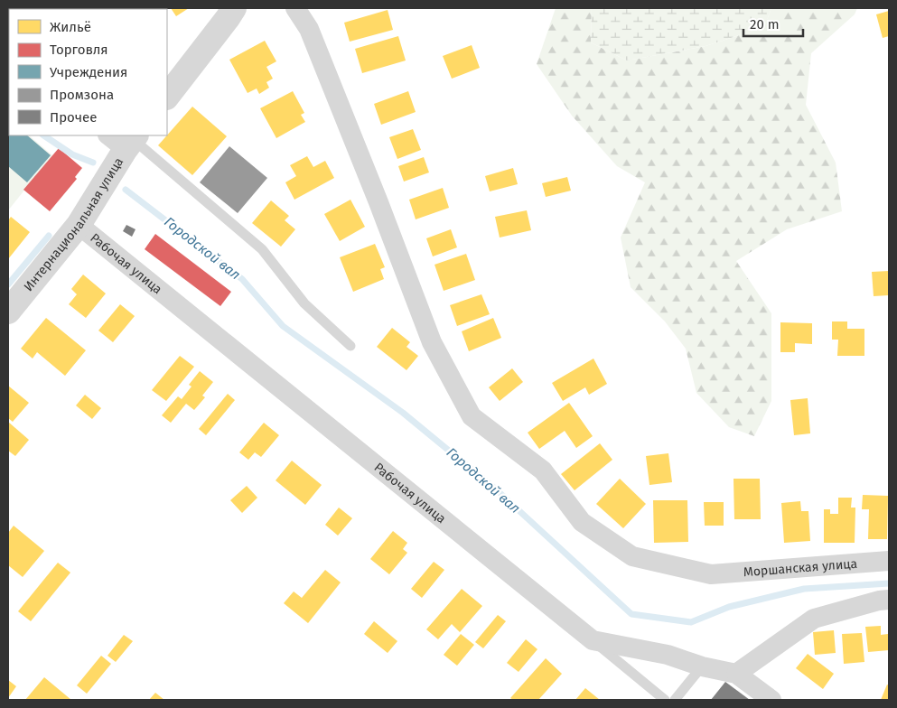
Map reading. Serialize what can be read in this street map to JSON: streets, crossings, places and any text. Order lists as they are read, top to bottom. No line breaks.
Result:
{"streets":{"street":["Интернациональная улица","Рабочая улица","Моршанская улица"]},"crossings":[["Интернациональная улица","Рабочая улица"]],"water":["Городской вал"],"legend":["Жильё","Торговля","Учреждения","Промзона","Прочее"],"scale_bar":"20 m"}
